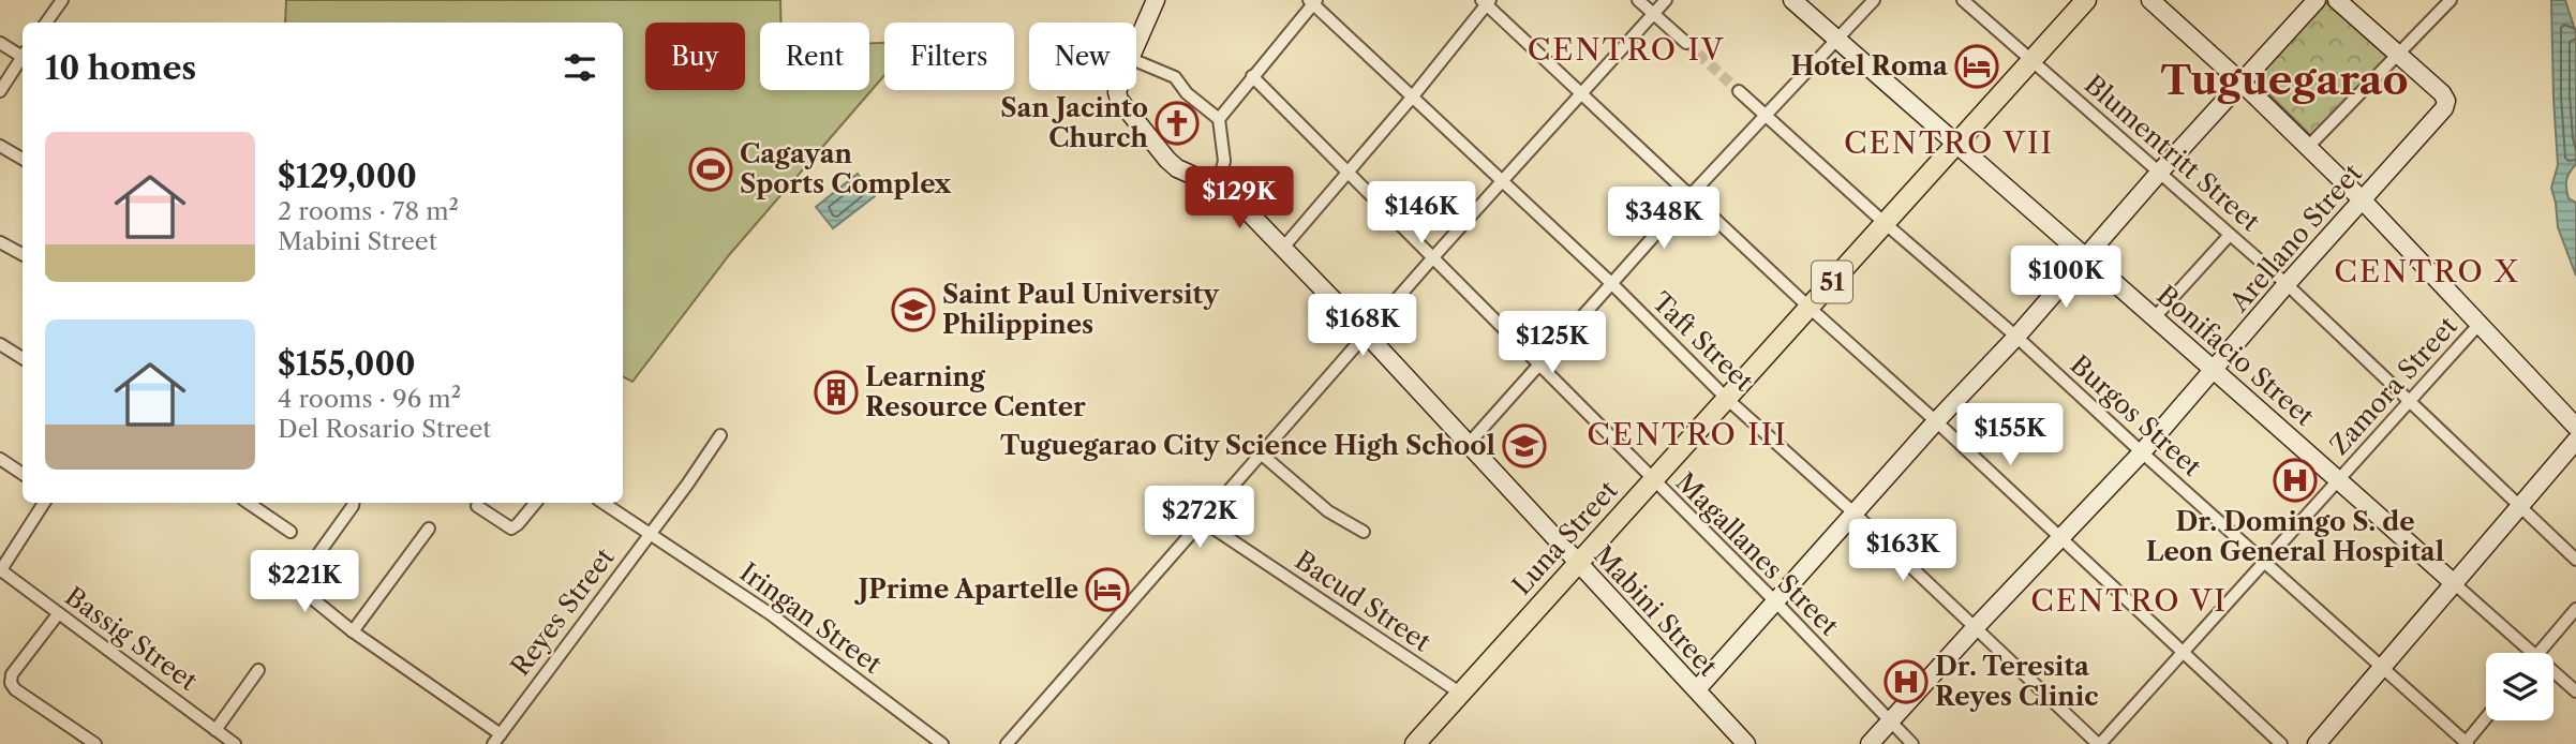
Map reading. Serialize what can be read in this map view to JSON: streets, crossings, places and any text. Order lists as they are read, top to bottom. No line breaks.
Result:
{"streets":{"main road":["51","Luna Street"],"street":["Blumentritt Street","Arellano Street","Taft Street","Bonifacio Street","Zamora Street","Burgos Street","Magallanes Street","Bacud Street","Mabini Street","Reyes Street","Iringan Street","Bassig Street"]},"crossings":[["Blumentritt Street","Arellano Street"],["Blumentritt Street","Zamora Street"],["Blumentritt Street","Luna Street"],["Arellano Street","Taft Street"],["Arellano Street","Bonifacio Street"],["Arellano Street","Burgos Street"],["Arellano Street","Magallanes Street"],["Taft Street","Zamora Street"],["Taft Street","Luna Street"],["Bonifacio Street","Zamora Street"],["Bonifacio Street","Luna Street"],["Zamora Street","Burgos Street"],["Burgos Street","Luna Street"],["Luna Street","Magallanes Street"],["Luna Street","Bacud Street"],["Luna Street","Mabini Street"],["Reyes Street","Iringan Street"]],"districts":["CENTRO IV","Tuguegarao","CENTRO VII","CENTRO X","CENTRO III","CENTRO VI"],"places":{"hotel":["Hotel Roma","JPrime Apartelle"],"church":["San Jacinto Church"],"sports":["Cagayan Sports Complex"],"school or university":["Saint Paul University Philippines","Tuguegarao City Science High School"],"building":["Learning Resource Center"],"hospital":["Dr. Domingo S. de Leon General Hospital","Dr. Teresita Reyes Clinic"]},"page":{"chip":["Buy","Rent","Filters","New"],"heading":"10 homes","list":[{"name":"$129,000","note":"2 rooms · 78 m² · Mabini Street"},{"name":"$155,000","note":"4 rooms · 96 m² · Del Rosario Street"}],"price":["$129K","$146K","$348K","$100K","$168K","$125K","$155K","$272K","$163K","$221K"]}}
